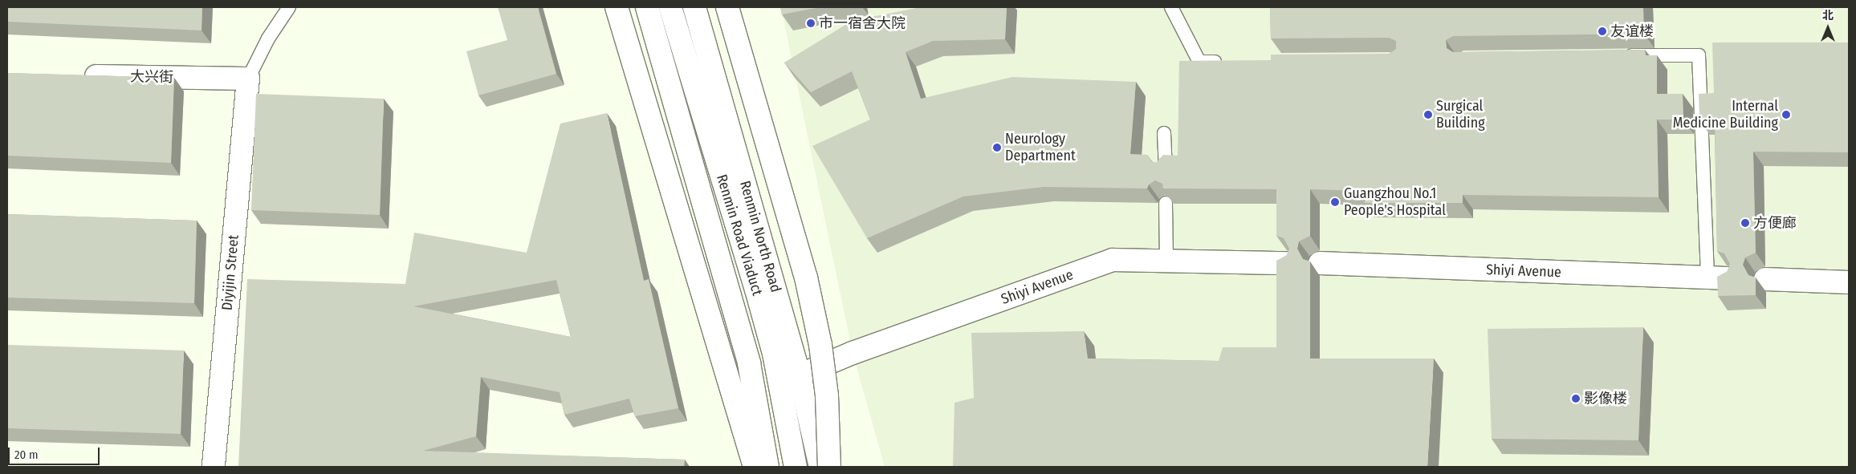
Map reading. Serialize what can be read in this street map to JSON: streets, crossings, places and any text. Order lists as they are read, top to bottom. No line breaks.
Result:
{"streets":{"main road":["大兴街","Renmin Road Viaduct","Renmin North Road","Shiyi Avenue","Diyijin Street"]},"crossings":[["大兴街","Diyijin Street"],["Renmin North Road","Shiyi Avenue"]],"places":["市一宿舍大院","友谊楼","Surgical Building","Internal Medicine Building","Neurology Department","Guangzhou No.1 People's Hospital","方便廊","影像楼"],"scale_bar":"20 m","north":"top"}
